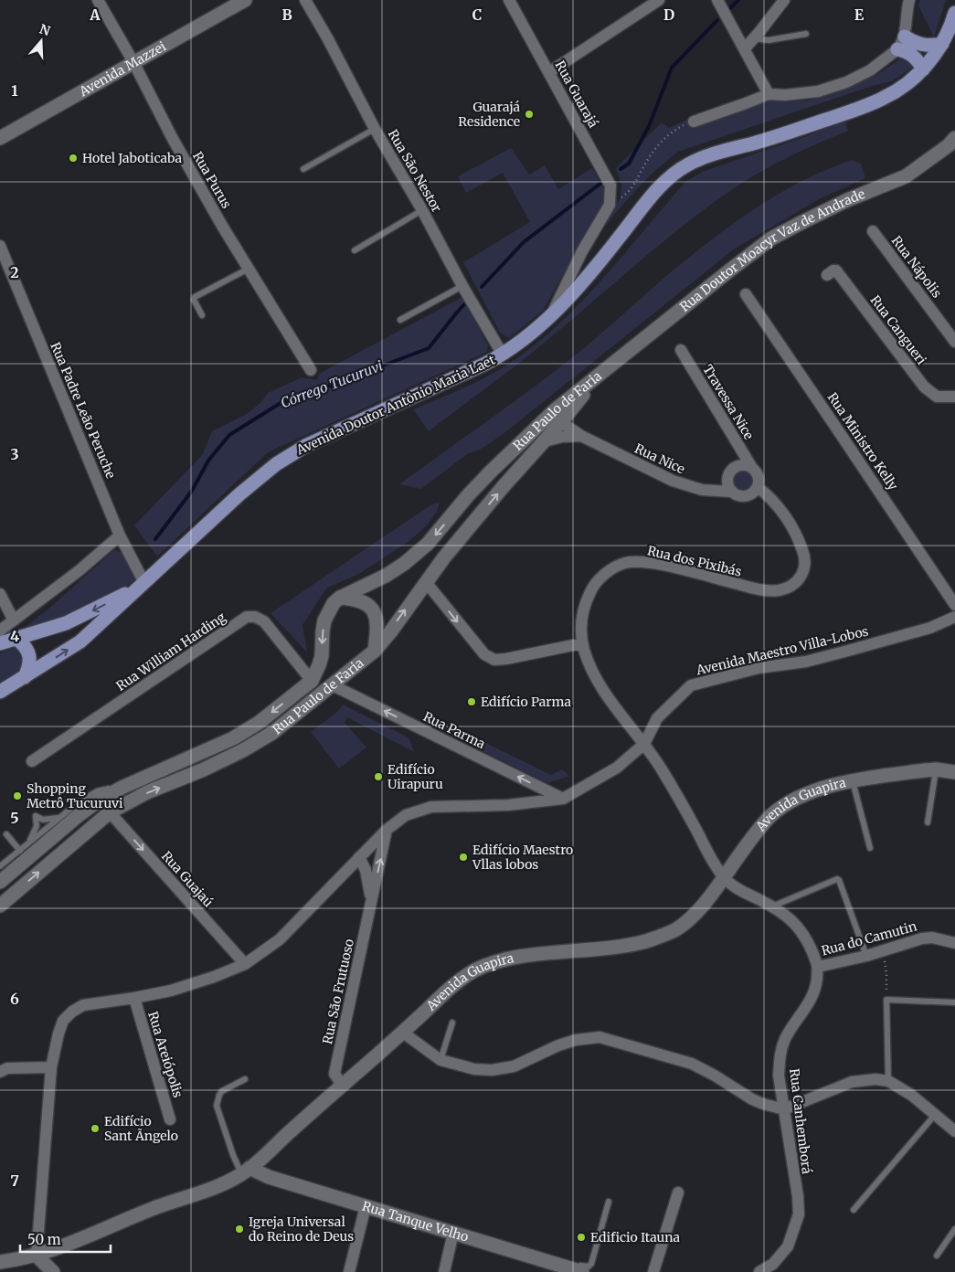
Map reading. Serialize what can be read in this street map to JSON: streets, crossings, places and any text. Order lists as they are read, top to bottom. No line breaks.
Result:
{"streets":{"main road":["Avenida Doutor Antônio Maria Laet"],"street":["Avenida Mazzei","Rua Guarajá","Rua São Nestor","Rua Purus","Rua Doutor Moacyr Vaz de Andrade","Rua Nápolis","Rua Cangueri","Travessa Nice","Rua Padre Leão Peruche","Rua Paulo de Faria","Rua Ministro Kelly","Rua Nice","Rua dos Pixibás","Avenida Maestro Villa-Lobos","Rua William Harding","Rua Parma","Avenida Guapira","Rua Guajaú","Rua do Camutin","Rua São Frutuoso","Rua Areiópolis","Rua Canhemborá","Rua Tanque Velho"]},"crossings":[["Avenida Mazzei","Rua Purus"],["Rua Guarajá","Avenida Doutor Antônio Maria Laet"],["Rua São Nestor","Avenida Doutor Antônio Maria Laet"],["Rua Doutor Moacyr Vaz de Andrade","Rua Paulo de Faria"],["Travessa Nice","Rua Nice"],["Travessa Nice","Rua dos Pixibás"],["Avenida Doutor Antônio Maria Laet","Rua Padre Leão Peruche"],["Rua Paulo de Faria","Rua Nice"],["Rua Paulo de Faria","Rua William Harding"],["Rua Paulo de Faria","Rua Parma"],["Rua Paulo de Faria","Rua Guajaú"],["Rua Nice","Rua dos Pixibás"],["Rua dos Pixibás","Avenida Maestro Villa-Lobos"],["Rua dos Pixibás","Avenida Guapira"],["Rua dos Pixibás","Rua Canhemborá"],["Avenida Maestro Villa-Lobos","Rua Parma"],["Avenida Maestro Villa-Lobos","Avenida Guapira"],["Avenida Maestro Villa-Lobos","Rua Guajaú"],["Avenida Maestro Villa-Lobos","Rua São Frutuoso"],["Avenida Maestro Villa-Lobos","Rua Areiópolis"],["Avenida Guapira","Rua São Frutuoso"],["Avenida Guapira","Rua Canhemborá"],["Avenida Guapira","Rua Tanque Velho"],["Rua do Camutin","Rua Canhemborá"]],"one_way":["Rua Parma","Rua Guajaú"],"water":["Córrego Tucuruvi"],"places":["Guarajá Residence","Hotel Jaboticaba","Edifício Parma","Edifício Uirapuru","Shopping Metrô Tucuruvi","Edifício Maestro Vllas lobos","Edifício Sant Ãngelo","Igreja Universal do Reino de Deus","Edificio Itauna"],"scale_bar":"50 m","north":"top","grid":{"columns":["A","B","C","D","E"],"rows":["1","2","3","4","5","6","7"]}}
